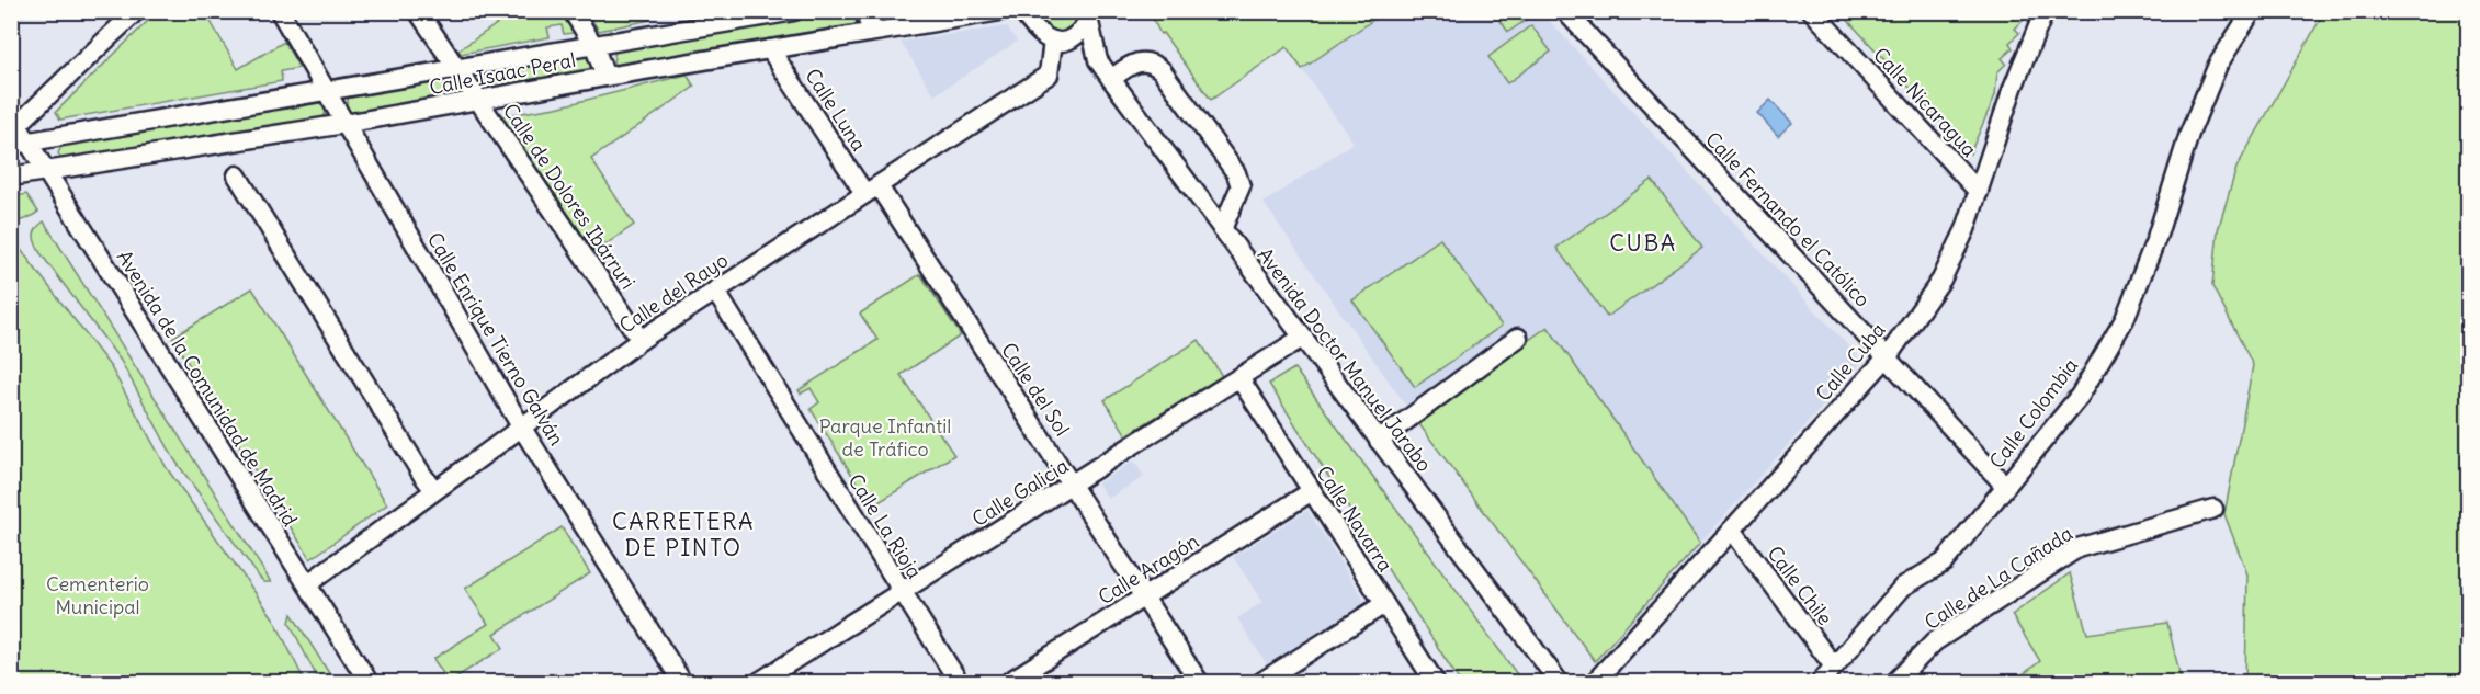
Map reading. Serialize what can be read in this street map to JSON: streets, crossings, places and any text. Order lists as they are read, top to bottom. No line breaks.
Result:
{"streets":{"street":["Calle Isaac Peral","Calle Nicaragua","Calle Luna","Calle de Dolores Ibárruri","Calle Fernando el Católico","Calle del Rayo","Calle Enrique Tierno Galván","Avenida Doctor Manuel Jarabo","Calle Cuba","Avenida de la Comunidad de Madrid","Calle del Sol","Calle Colombia","Calle Galicia","Calle Navarra","Calle La Rioja","Calle Aragón","Calle de La Cañada","Calle Chile"]},"crossings":[["Calle Isaac Peral","Calle Luna"],["Calle Isaac Peral","Calle de Dolores Ibárruri"],["Calle Isaac Peral","Calle Enrique Tierno Galván"],["Calle Isaac Peral","Avenida de la Comunidad de Madrid"],["Calle Nicaragua","Calle Cuba"],["Calle Luna","Calle del Rayo"],["Calle Luna","Calle del Sol"],["Calle de Dolores Ibárruri","Calle del Rayo"],["Calle Fernando el Católico","Calle Cuba"],["Calle Fernando el Católico","Calle Colombia"],["Calle del Rayo","Calle Enrique Tierno Galván"],["Calle del Rayo","Avenida Doctor Manuel Jarabo"],["Calle del Rayo","Avenida de la Comunidad de Madrid"],["Calle del Rayo","Calle del Sol"],["Calle del Rayo","Calle La Rioja"],["Avenida Doctor Manuel Jarabo","Calle Galicia"],["Calle Cuba","Calle Chile"],["Calle del Sol","Calle Galicia"],["Calle del Sol","Calle Aragón"],["Calle Colombia","Calle Chile"],["Calle Galicia","Calle Navarra"],["Calle Galicia","Calle La Rioja"],["Calle Navarra","Calle Aragón"]],"districts":["CUBA","CARRETERA DE PINTO"],"parks":["Parque Infantil de Tráfico","Cementerio Municipal"]}
